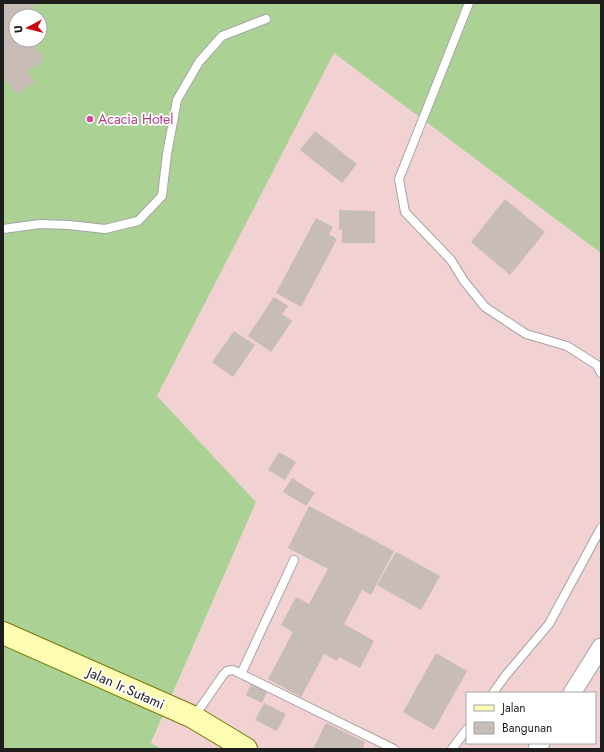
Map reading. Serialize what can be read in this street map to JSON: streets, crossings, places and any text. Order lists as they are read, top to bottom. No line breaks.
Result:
{"streets":{"street":["Jalan Ir.Sutami"]},"places":["Acacia Hotel"],"legend":["Jalan","Bangunan"],"north":"left"}
